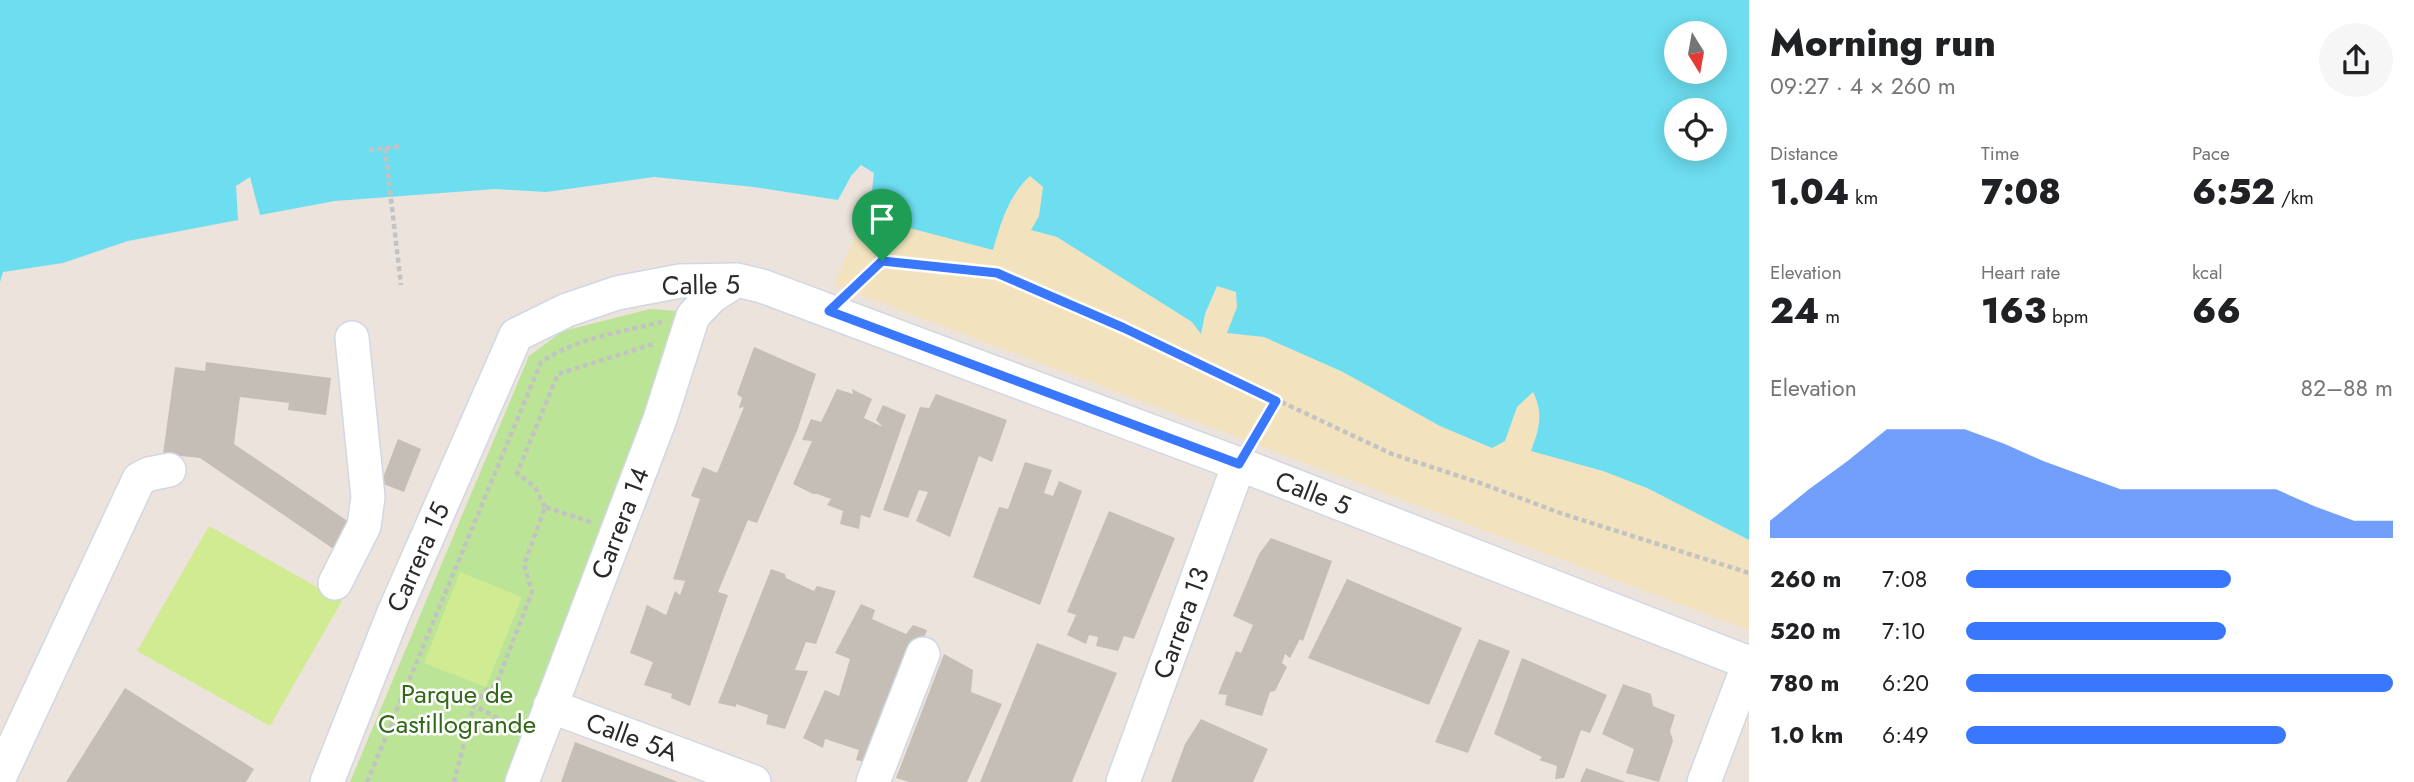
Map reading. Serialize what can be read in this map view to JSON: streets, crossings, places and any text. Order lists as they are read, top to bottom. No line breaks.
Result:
{"streets":{"street":["Calle 5","Carrera 14","Carrera 15","Carrera 13","Calle 5A"]},"crossings":[["Calle 5","Carrera 14"],["Calle 5","Carrera 15"],["Calle 5","Carrera 13"],["Carrera 14","Calle 5A"]],"parks":["Parque de Castillogrande"],"north":"bottom","page":{"heading":["Morning run","09:27 · 4 × 260 m"],"stats":[["Distance","1.04 km"],["Time","7:08"],["Pace","6:52 /km"],["Elevation","24 m"],["Heart rate","163 bpm"],["kcal","66"]],"chart":["Elevation","82–88 m"],"list":[{"name":"260 m","note":"7:08"},{"name":"520 m","note":"7:10"},{"name":"780 m","note":"6:20"},{"name":"1.0 km","note":"6:49"}]}}
